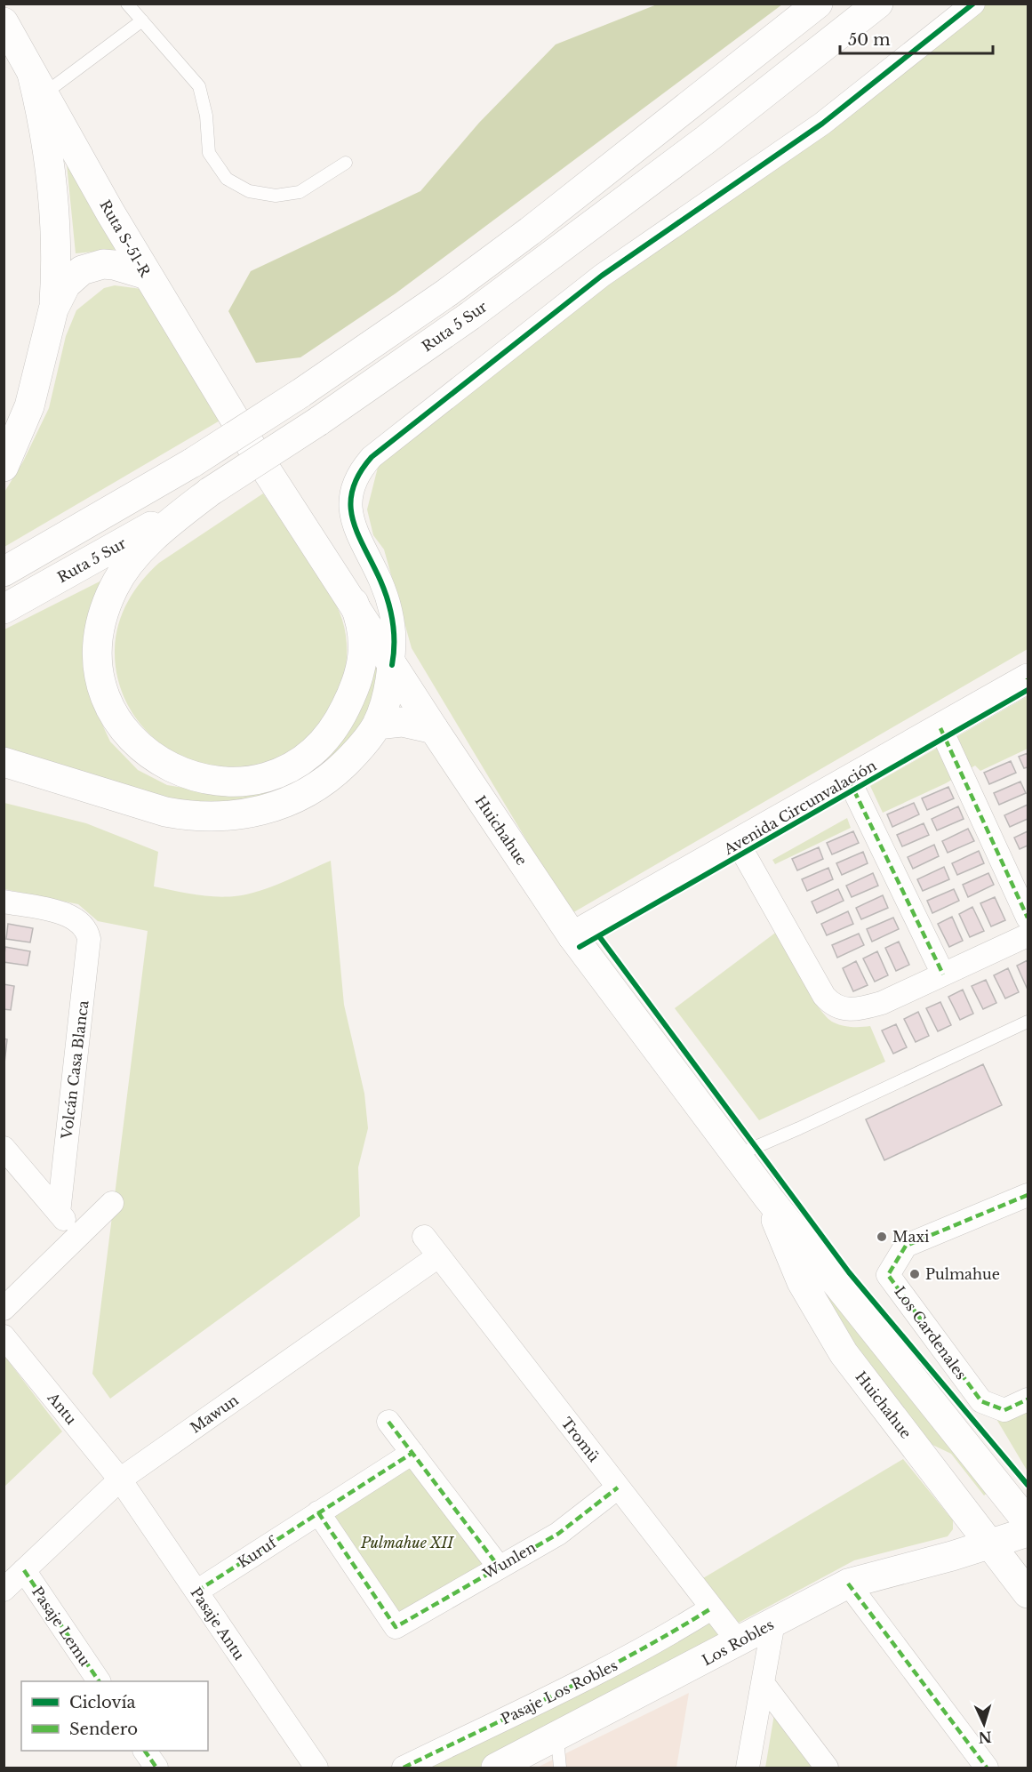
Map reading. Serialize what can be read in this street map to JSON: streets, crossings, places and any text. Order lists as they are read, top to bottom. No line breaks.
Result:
{"streets":{"main road":["Ruta S-51-R","Ruta 5 Sur","Avenida Circunvalación","Huichahue","Los Robles"],"street":["Volcán Casa Blanca","Los Cardenales","Antu","Mawun","Tromü","Kuruf","Wunlen","Pasaje Antu","Pasaje Lemu","Pasaje Los Robles"]},"crossings":[["Ruta S-51-R","Huichahue"],["Avenida Circunvalación","Huichahue"],["Huichahue","Los Robles"],["Antu","Mawun"],["Antu","Pasaje Antu"],["Mawun","Tromü"],["Mawun","Pasaje Antu"],["Mawun","Pasaje Lemu"],["Tromü","Wunlen"],["Tromü","Los Robles"],["Tromü","Pasaje Los Robles"],["Kuruf","Wunlen"],["Kuruf","Pasaje Antu"]],"parks":["Pulmahue XII"],"places":["Maxi","Pulmahue"],"legend":["Ciclovía","Sendero"],"scale_bar":"50 m","north":"bottom"}
